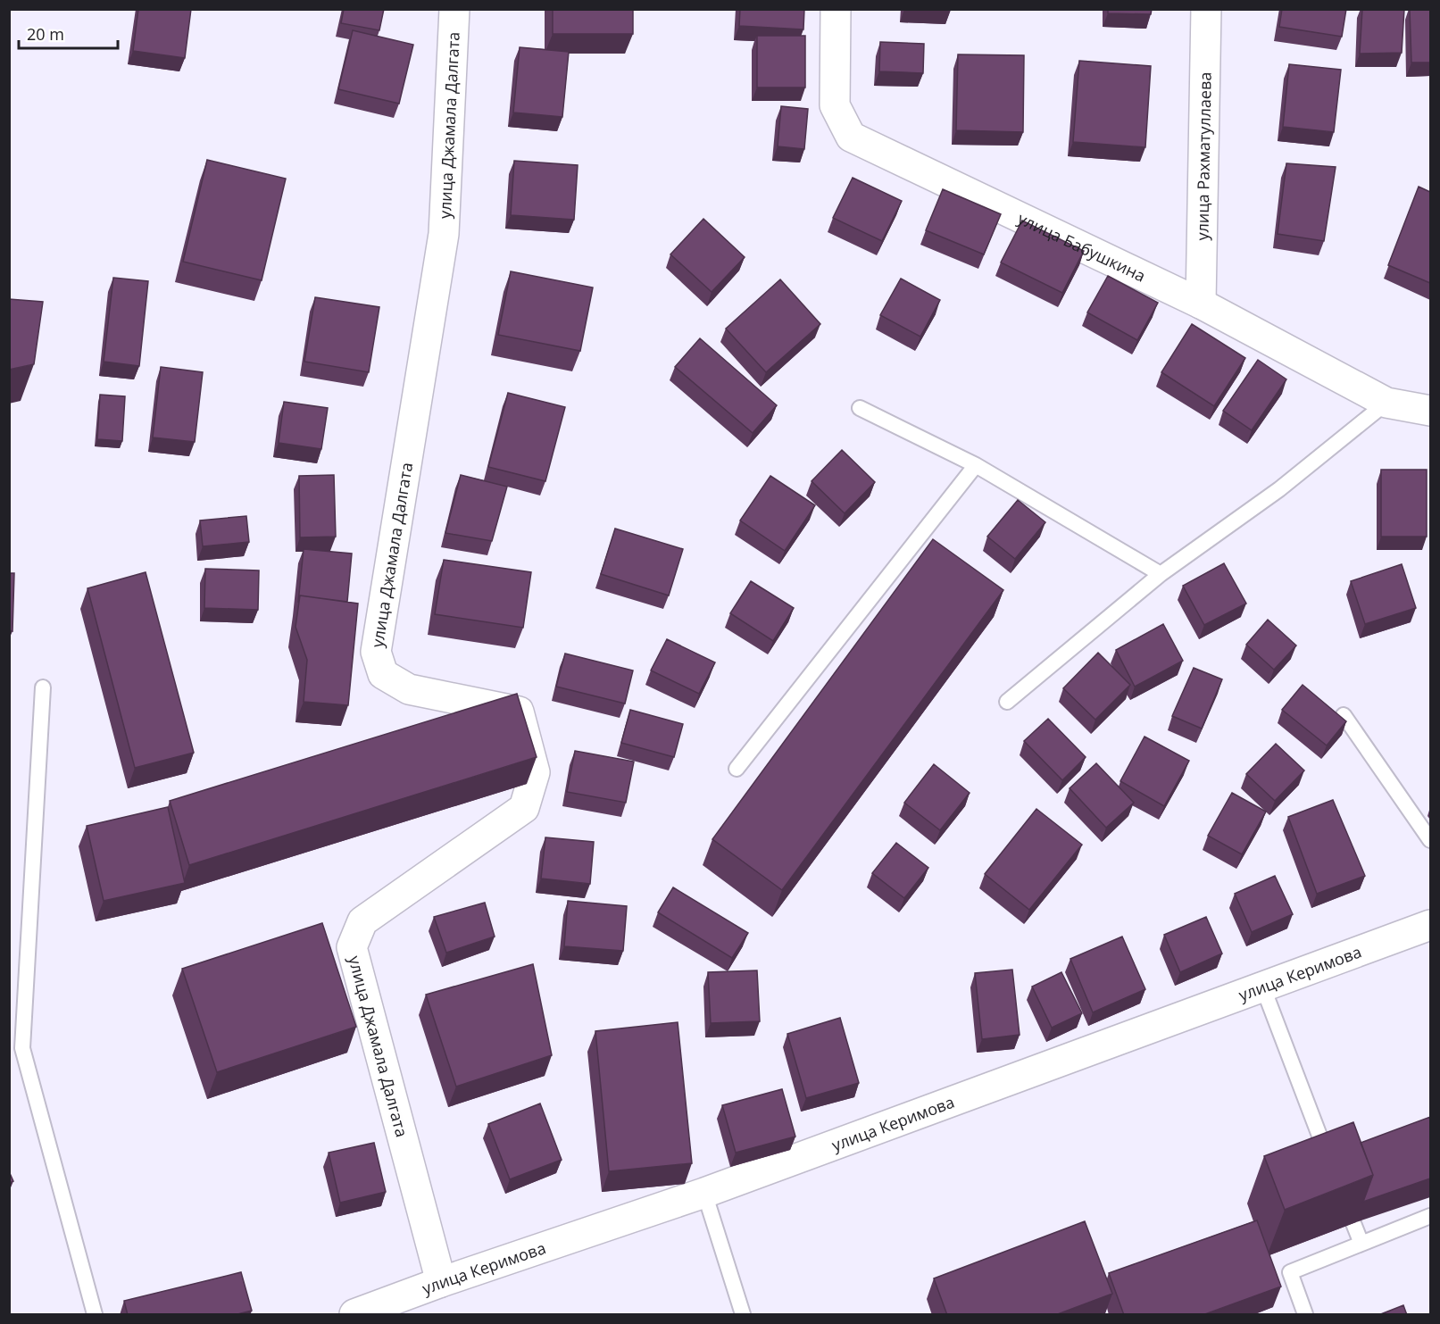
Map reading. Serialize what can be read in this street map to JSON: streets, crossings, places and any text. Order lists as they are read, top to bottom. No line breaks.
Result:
{"streets":{"street":["улица Джамала Далгата","улица Рахматуллаева","улица Бабушкина","улица Керимова"]},"crossings":[["улица Джамала Далгата","улица Керимова"],["улица Рахматуллаева","улица Бабушкина"]],"scale_bar":"20 m"}
